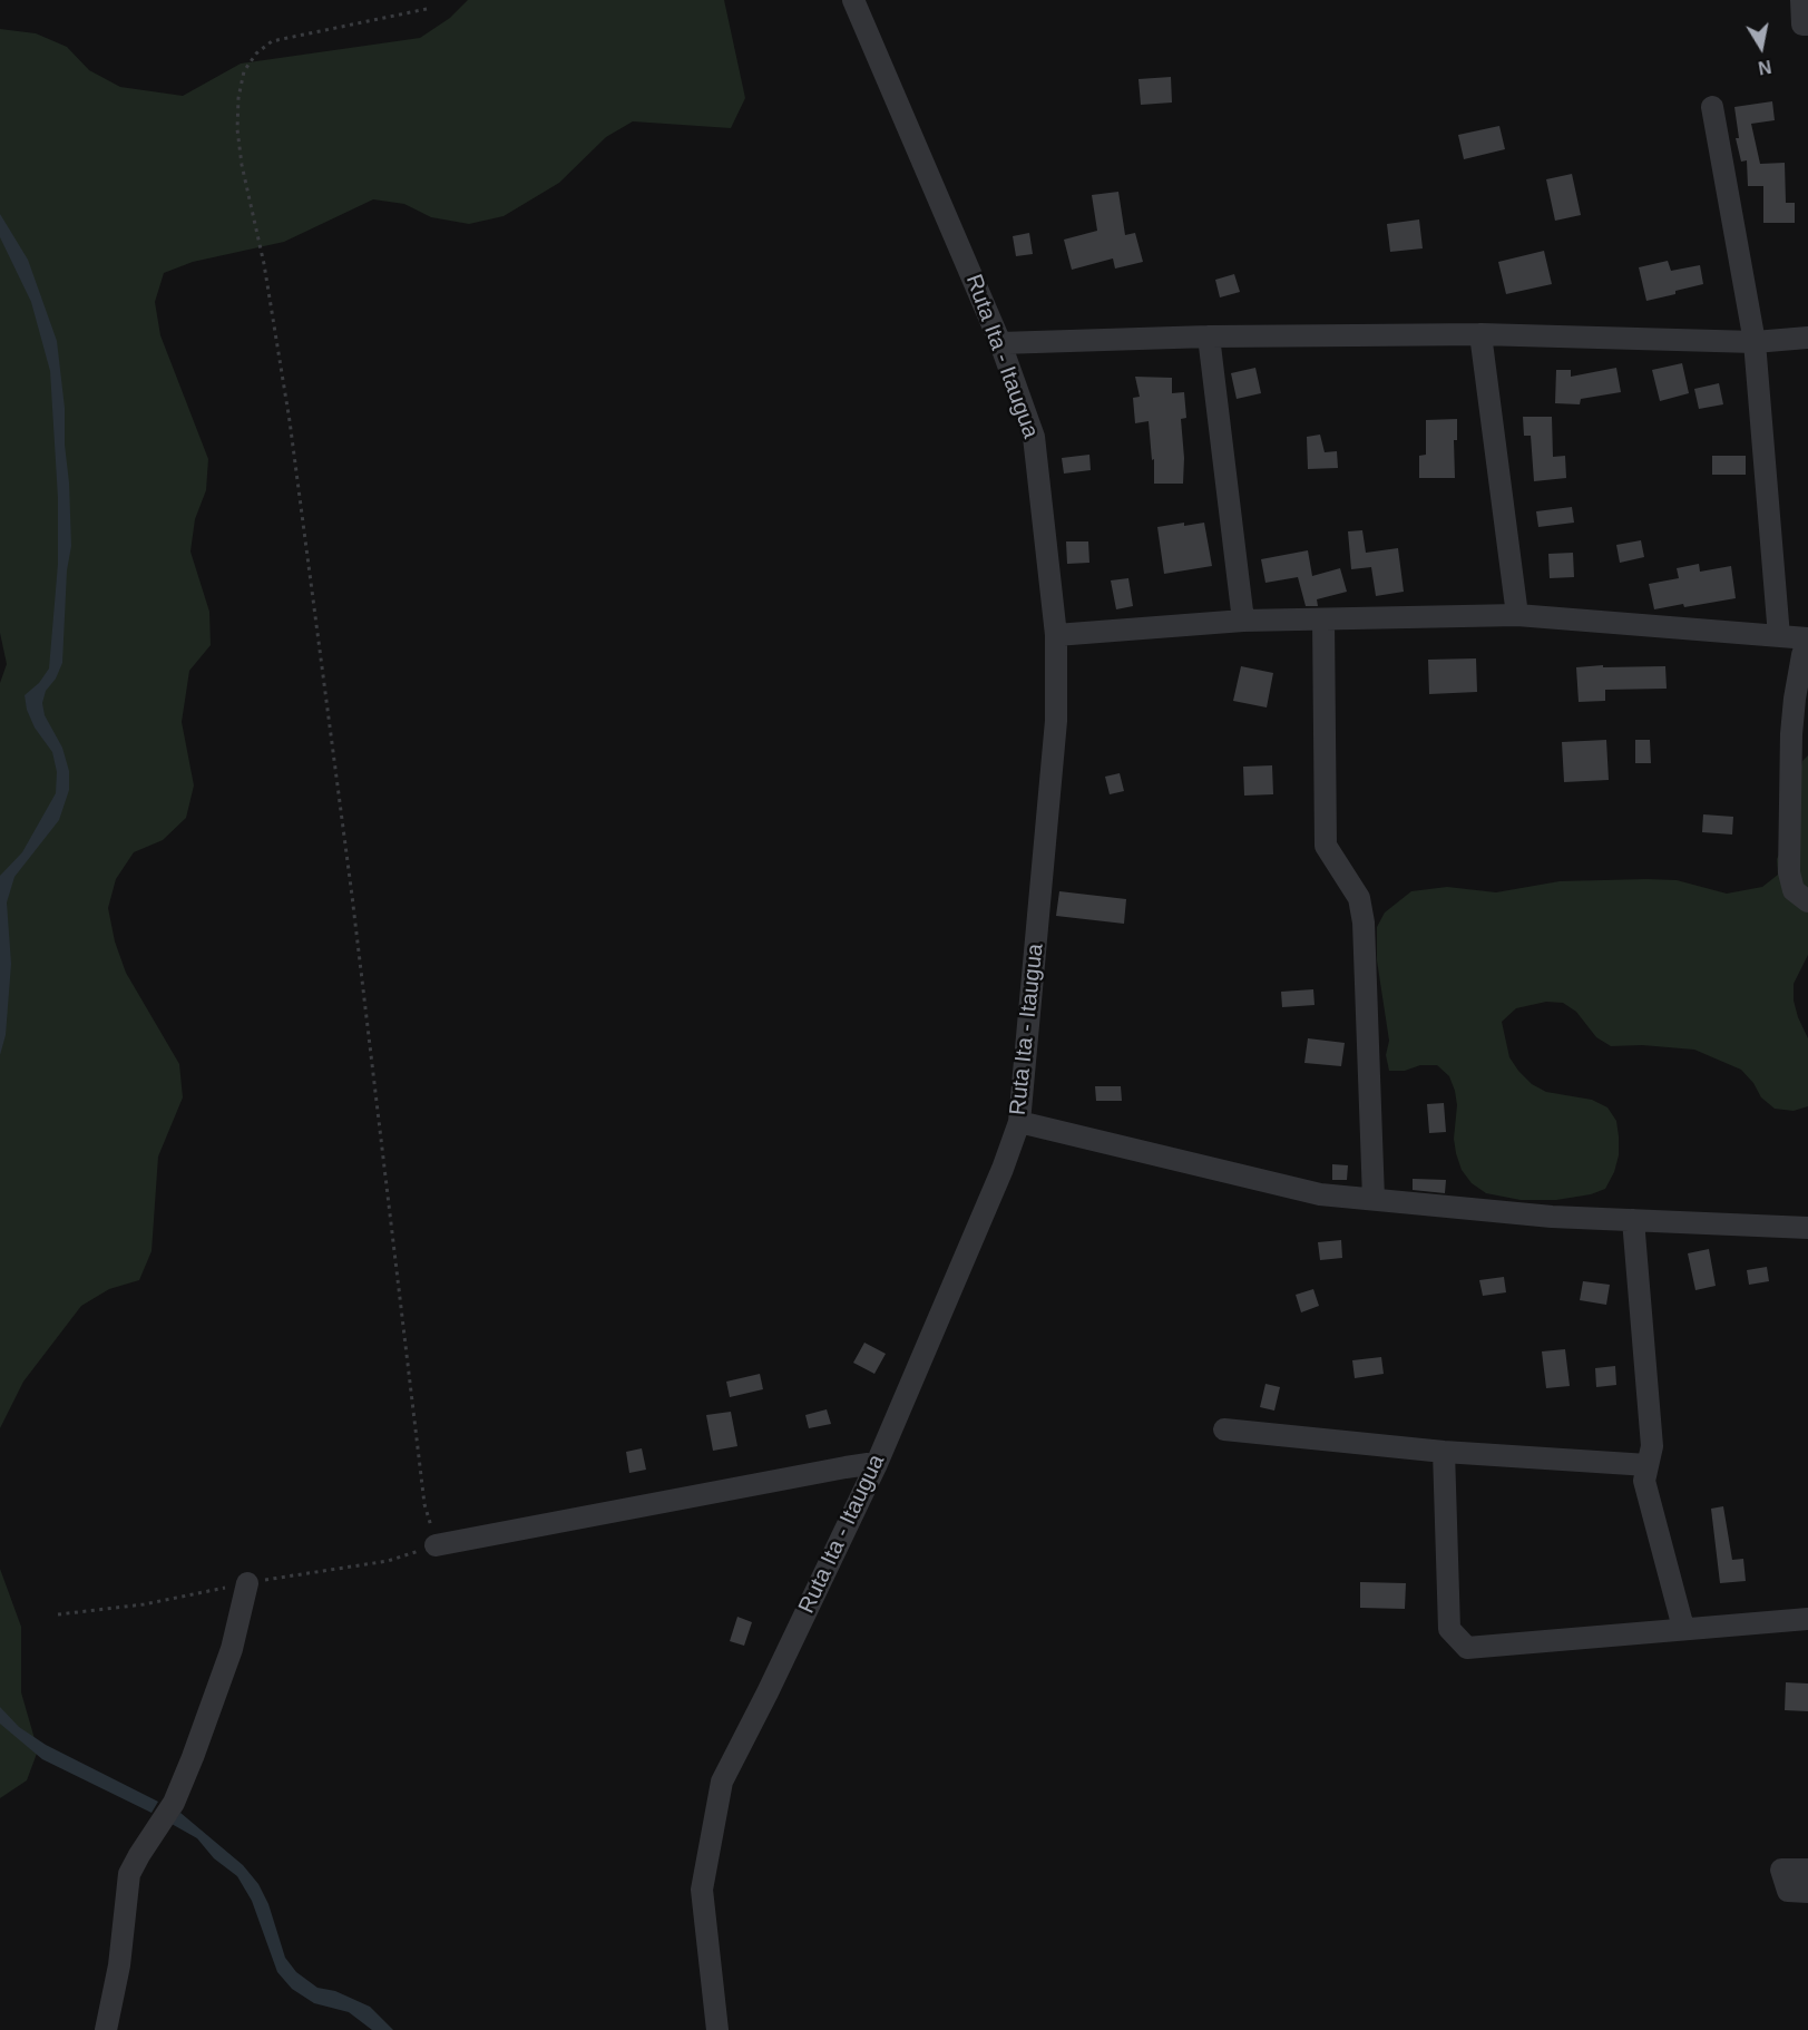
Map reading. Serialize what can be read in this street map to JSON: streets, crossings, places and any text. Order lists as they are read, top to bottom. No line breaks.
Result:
{"streets":{"street":["Ruta Ita - Itaugua"]},"north":"bottom"}
